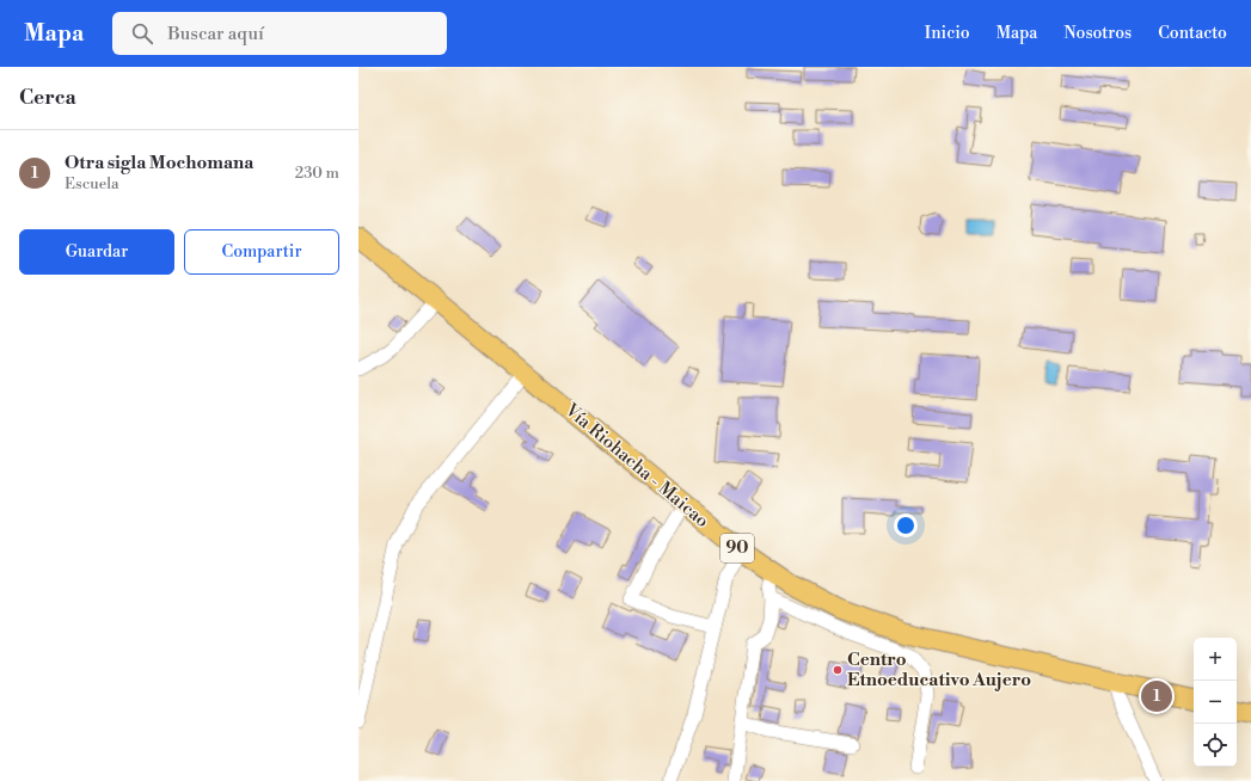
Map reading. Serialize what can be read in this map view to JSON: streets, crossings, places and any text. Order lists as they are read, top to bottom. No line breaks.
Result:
{"streets":{"highway":["Vía Riohacha - Maicao","90"]},"places":["Centro Etnoeducativo Aujero"],"page":{"header":"Mapa","search":"Buscar aquí","nav":["Inicio","Mapa","Nosotros","Contacto"],"heading":"Cerca","list":[{"mark":"1","name":"Otra sigla Mochomana","note":"Escuela","value":"230 m"}],"buttons":["Guardar","Compartir"],"map_buttons":["+","−"],"pins":"1"}}
